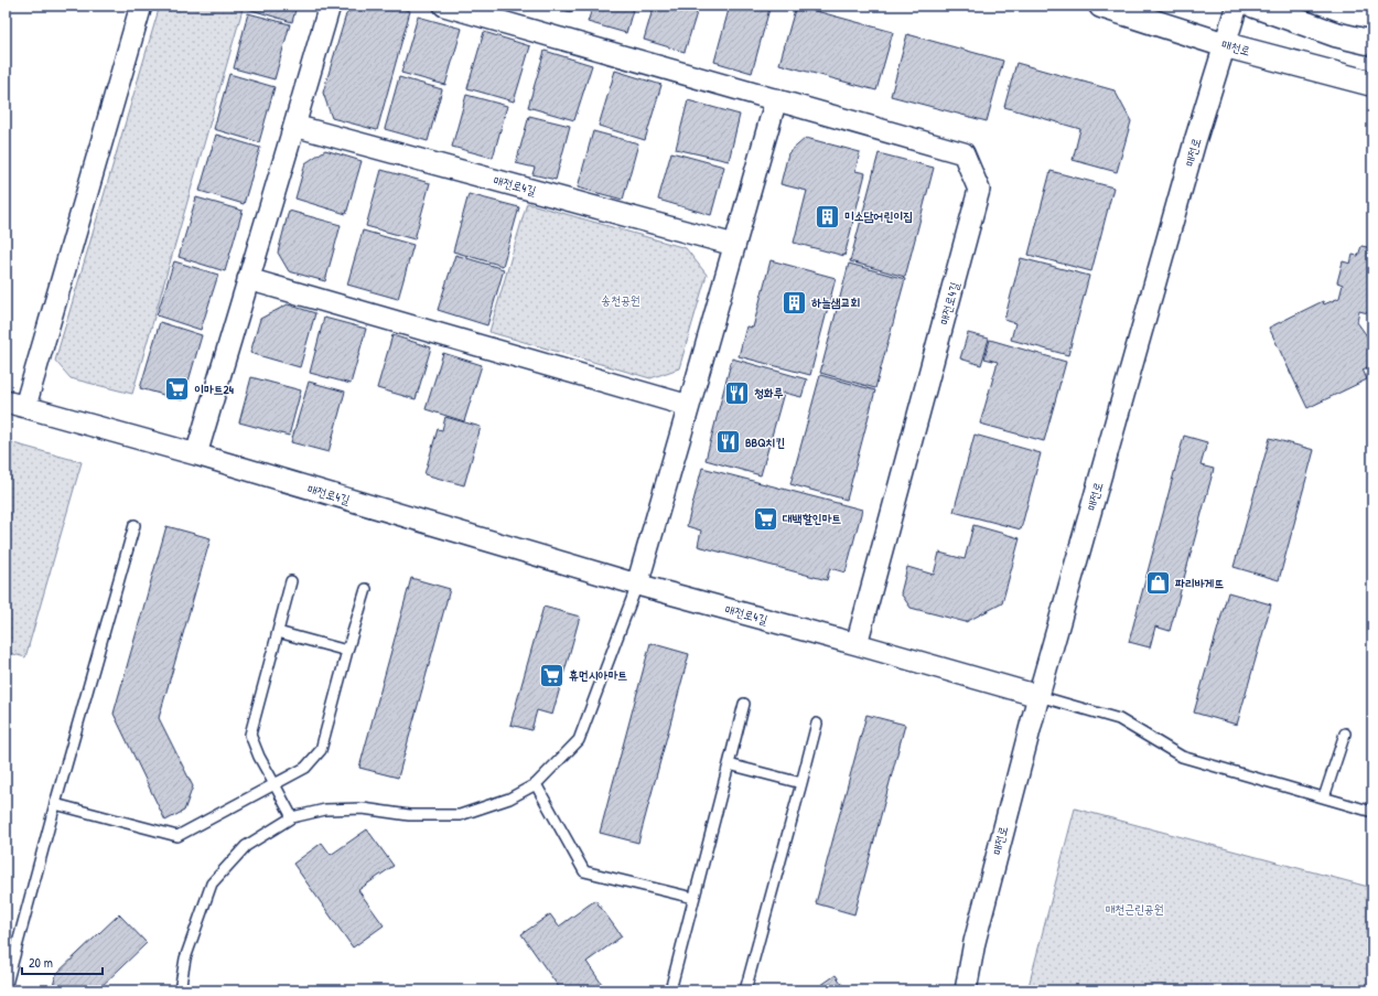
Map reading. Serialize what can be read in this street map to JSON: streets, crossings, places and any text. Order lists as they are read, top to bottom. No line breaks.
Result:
{"streets":{"main road":["매천로"],"street":["매전로","매전로4길"]},"crossings":[["매천로","매전로"],["매전로","매전로4길"]],"parks":["송천공원","매천근린공원"],"places":{"building":["미소담어린이집","하늘샘교회"],"supermarket":["이마트24","대백할인마트","휴먼시아마트"],"restaurant":["청화루","BBQ치킨"],"shop":["파리바게뜨"]},"scale_bar":"20 m"}
